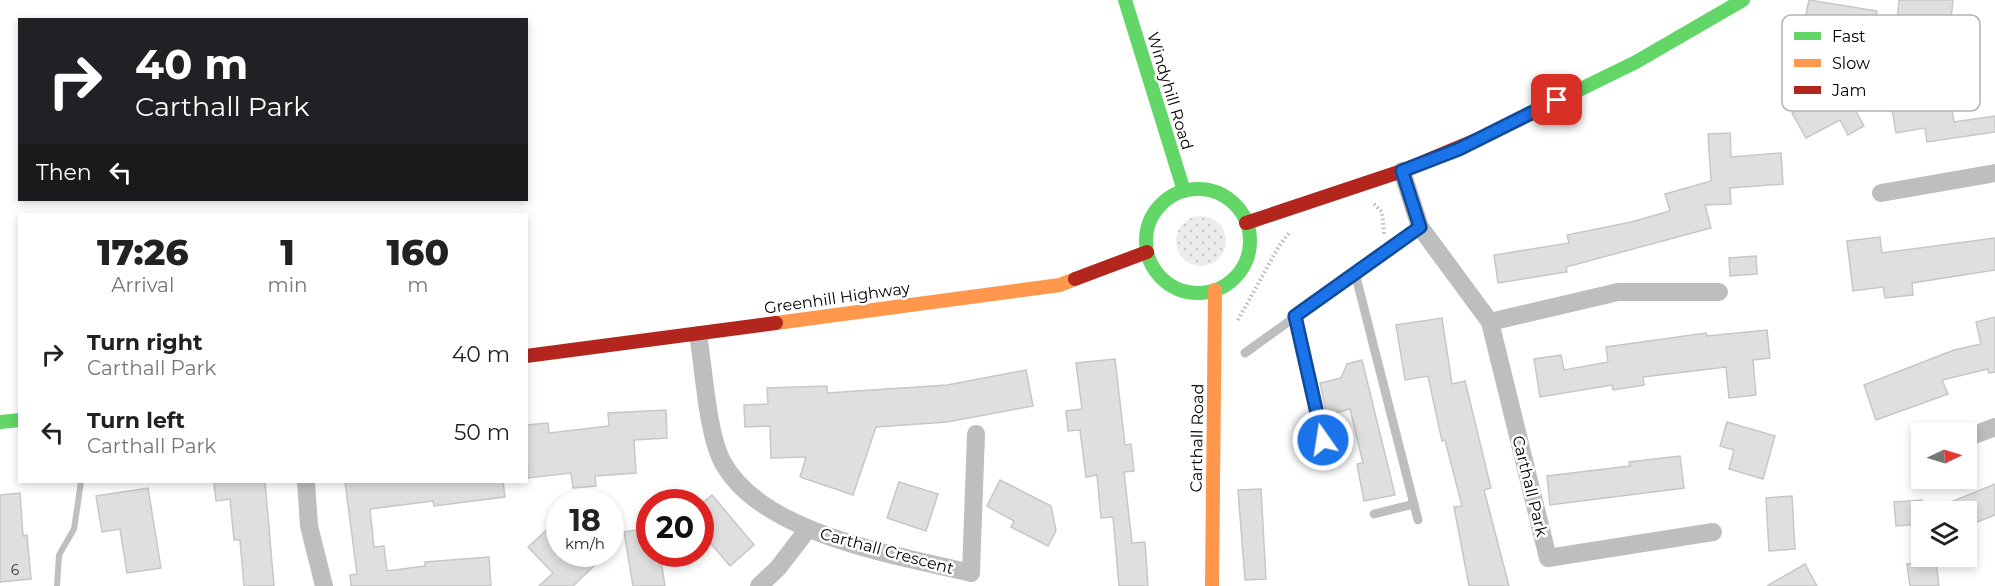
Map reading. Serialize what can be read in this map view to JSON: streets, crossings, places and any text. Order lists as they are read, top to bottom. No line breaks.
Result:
{"streets":{"main road":["Windyhill Road","Greenhill Highway","Carthall Road"],"street":["Carthall Park","Carthall Crescent"]},"crossings":[["Windyhill Road","Greenhill Highway"],["Windyhill Road","Carthall Road"],["Greenhill Highway","Carthall Road"],["Greenhill Highway","Carthall Crescent"]],"house_numbers":["6"],"legend":["Fast","Slow","Jam"],"north":"right","page":{"turn":["40 m","Carthall Park"],"then":"Then","eta":["17:26","Arrival","1","min","160","m"],"list":[{"name":"Turn right","note":"Carthall Park","value":"40 m"},{"name":"Turn left","note":"Carthall Park","value":"50 m"}],"speed":"18 km/h","limit":"20"}}
